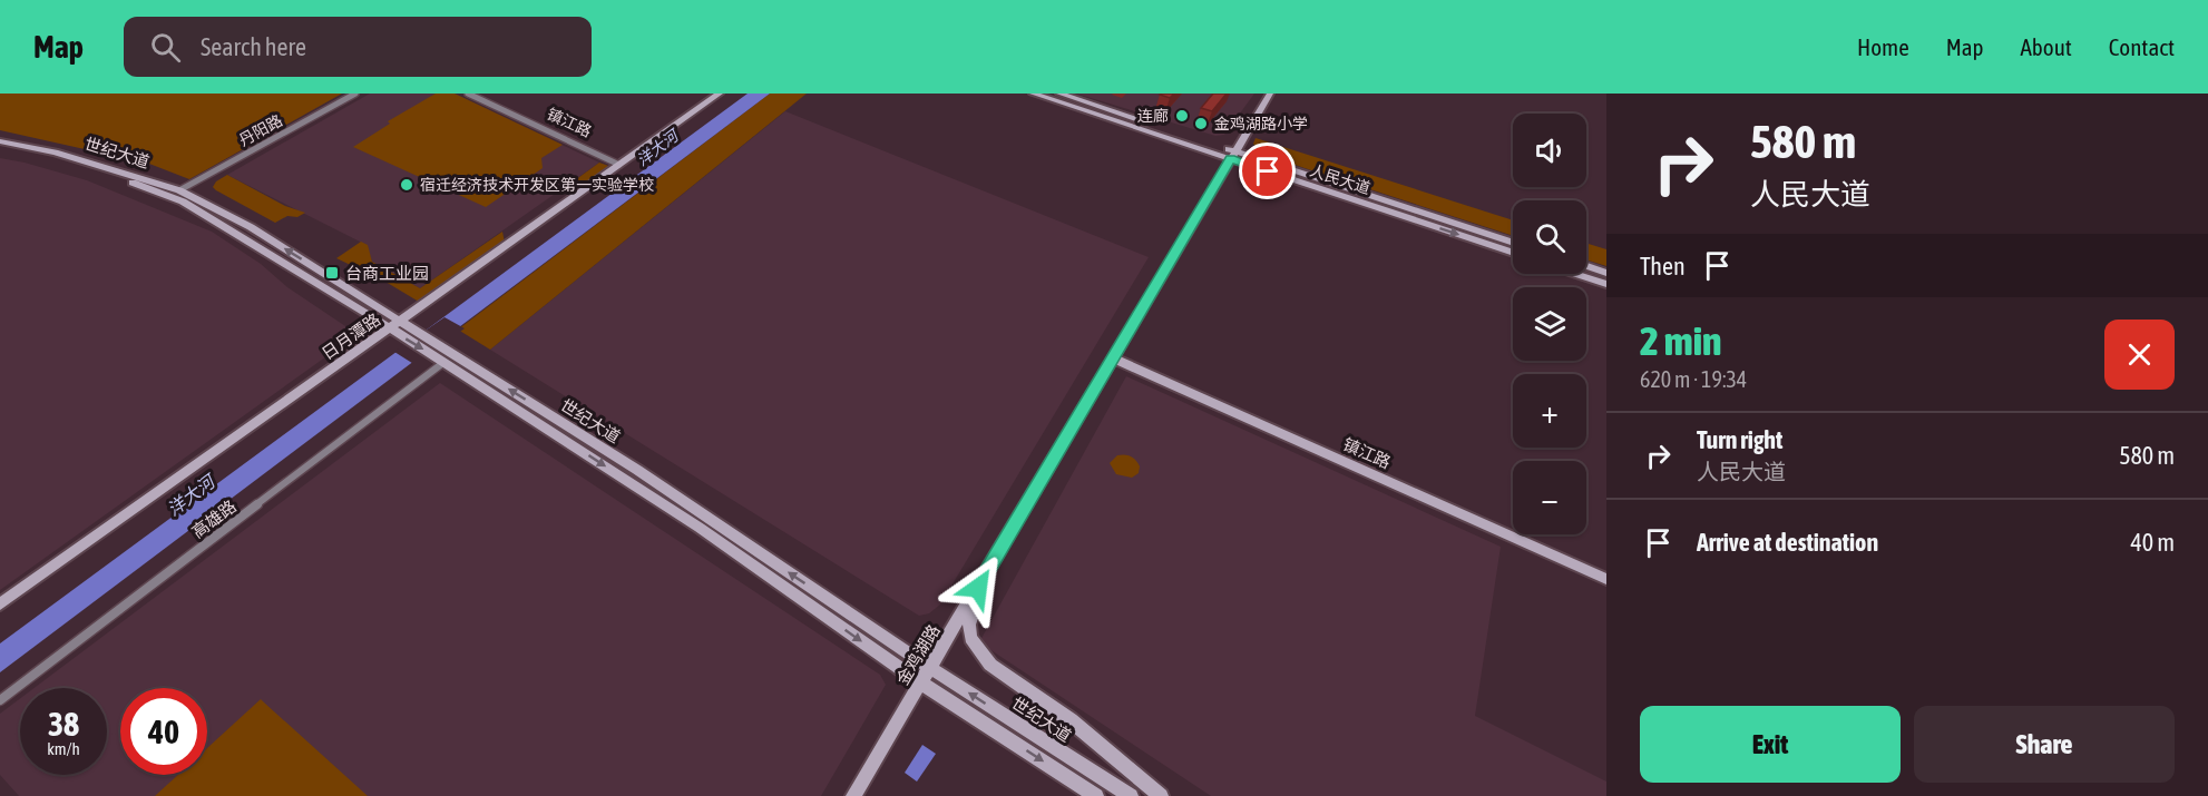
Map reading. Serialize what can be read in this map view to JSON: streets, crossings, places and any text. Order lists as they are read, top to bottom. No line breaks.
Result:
{"streets":{"street":["镇江路","丹阳路","世纪大道","人民大道","日月潭路","高雄路","金鸡湖路"]},"crossings":[["镇江路","日月潭路"],["镇江路","金鸡湖路"],["丹阳路","世纪大道"],["世纪大道","日月潭路"],["世纪大道","高雄路"],["世纪大道","金鸡湖路"],["人民大道","金鸡湖路"]],"water":["洋大河"],"places":{"other":["连廊","金鸡湖路小学","宿迁经济技术开发区第一实验学校"],"transit":["台商工业园"]},"page":{"header":"Map","search":"Search here","nav":["Home","Map","About","Contact"],"turn":["580 m","人民大道"],"map_buttons":["+","−"],"then":"Then","heading":["2 min","620 m · 19:34"],"list":[{"name":"Turn right","note":"人民大道","value":"580 m"},{"name":"Arrive at destination","value":"40 m"}],"speed":"38 km/h","limit":"40","buttons":["Exit","Share"]}}
